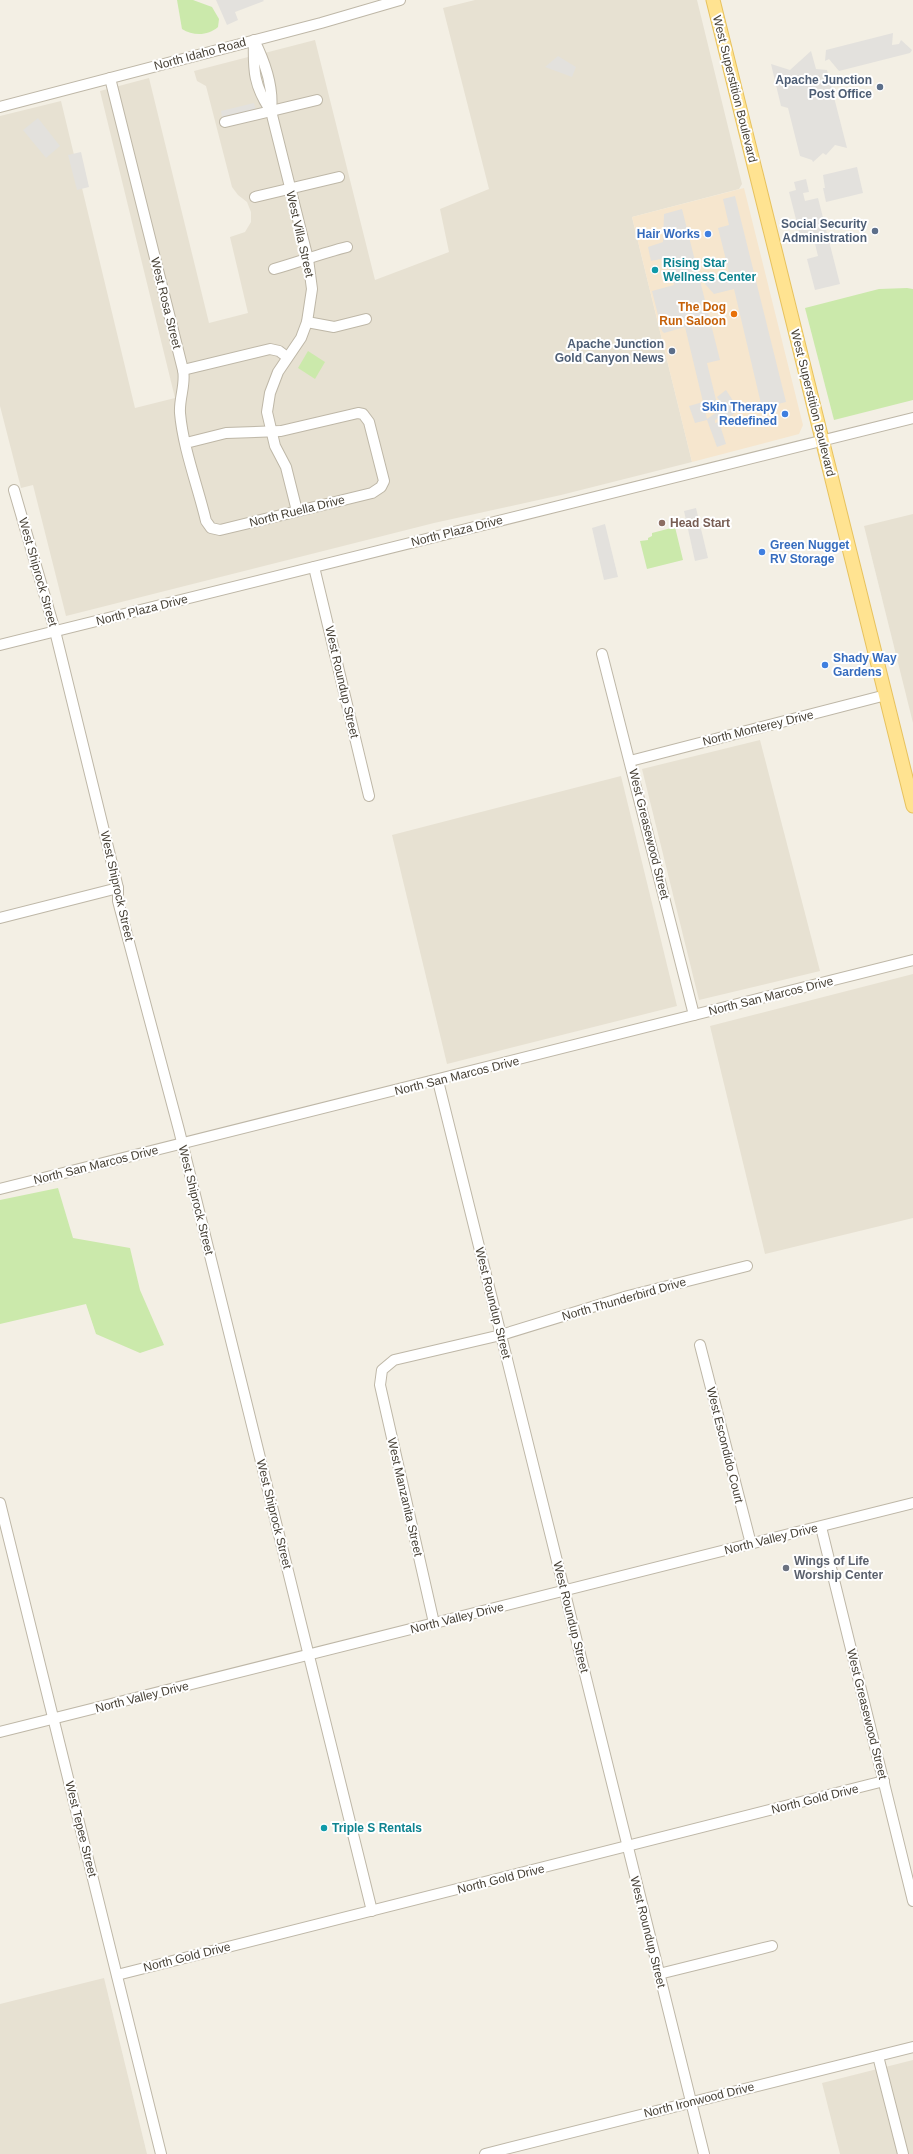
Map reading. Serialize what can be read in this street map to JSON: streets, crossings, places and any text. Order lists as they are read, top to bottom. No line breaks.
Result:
{"streets":{"main road":["West Superstition Boulevard"],"street":["North Idaho Road","West Villa Street","West Rosa Street","North Ruella Drive","North Plaza Drive","West Shiprock Street","West Roundup Street","North Monterey Drive","West Greasewood Street","North San Marcos Drive","North Thunderbird Drive","West Escondido Court","West Manzanita Street","North Valley Drive","North Gold Drive","West Tepee Street","North Ironwood Drive"]},"crossings":[["North Idaho Road","West Villa Street"],["North Idaho Road","West Rosa Street"],["West Superstition Boulevard","North Plaza Drive"],["West Superstition Boulevard","North Monterey Drive"],["West Villa Street","North Ruella Drive"],["West Rosa Street","North Ruella Drive"],["North Plaza Drive","West Shiprock Street"],["North Plaza Drive","West Roundup Street"],["West Shiprock Street","North San Marcos Drive"],["West Shiprock Street","North Valley Drive"],["West Shiprock Street","North Gold Drive"],["West Roundup Street","North San Marcos Drive"],["West Roundup Street","North Thunderbird Drive"],["West Roundup Street","North Valley Drive"],["West Roundup Street","North Gold Drive"],["West Roundup Street","North Ironwood Drive"],["North Monterey Drive","West Greasewood Street"],["West Greasewood Street","North San Marcos Drive"],["West Greasewood Street","North Valley Drive"],["West Greasewood Street","North Gold Drive"],["North Thunderbird Drive","West Manzanita Street"],["West Escondido Court","North Valley Drive"],["West Manzanita Street","North Valley Drive"],["North Valley Drive","West Tepee Street"],["North Gold Drive","West Tepee Street"]],"places":["Apache Junction Post Office","Social Security Administration","Hair Works","Rising Star Wellness Center","The Dog Run Saloon","Apache Junction Gold Canyon News","Skin Therapy Redefined","Head Start","Green Nugget RV Storage","Shady Way Gardens","Wings of Life Worship Center","Triple S Rentals"]}
